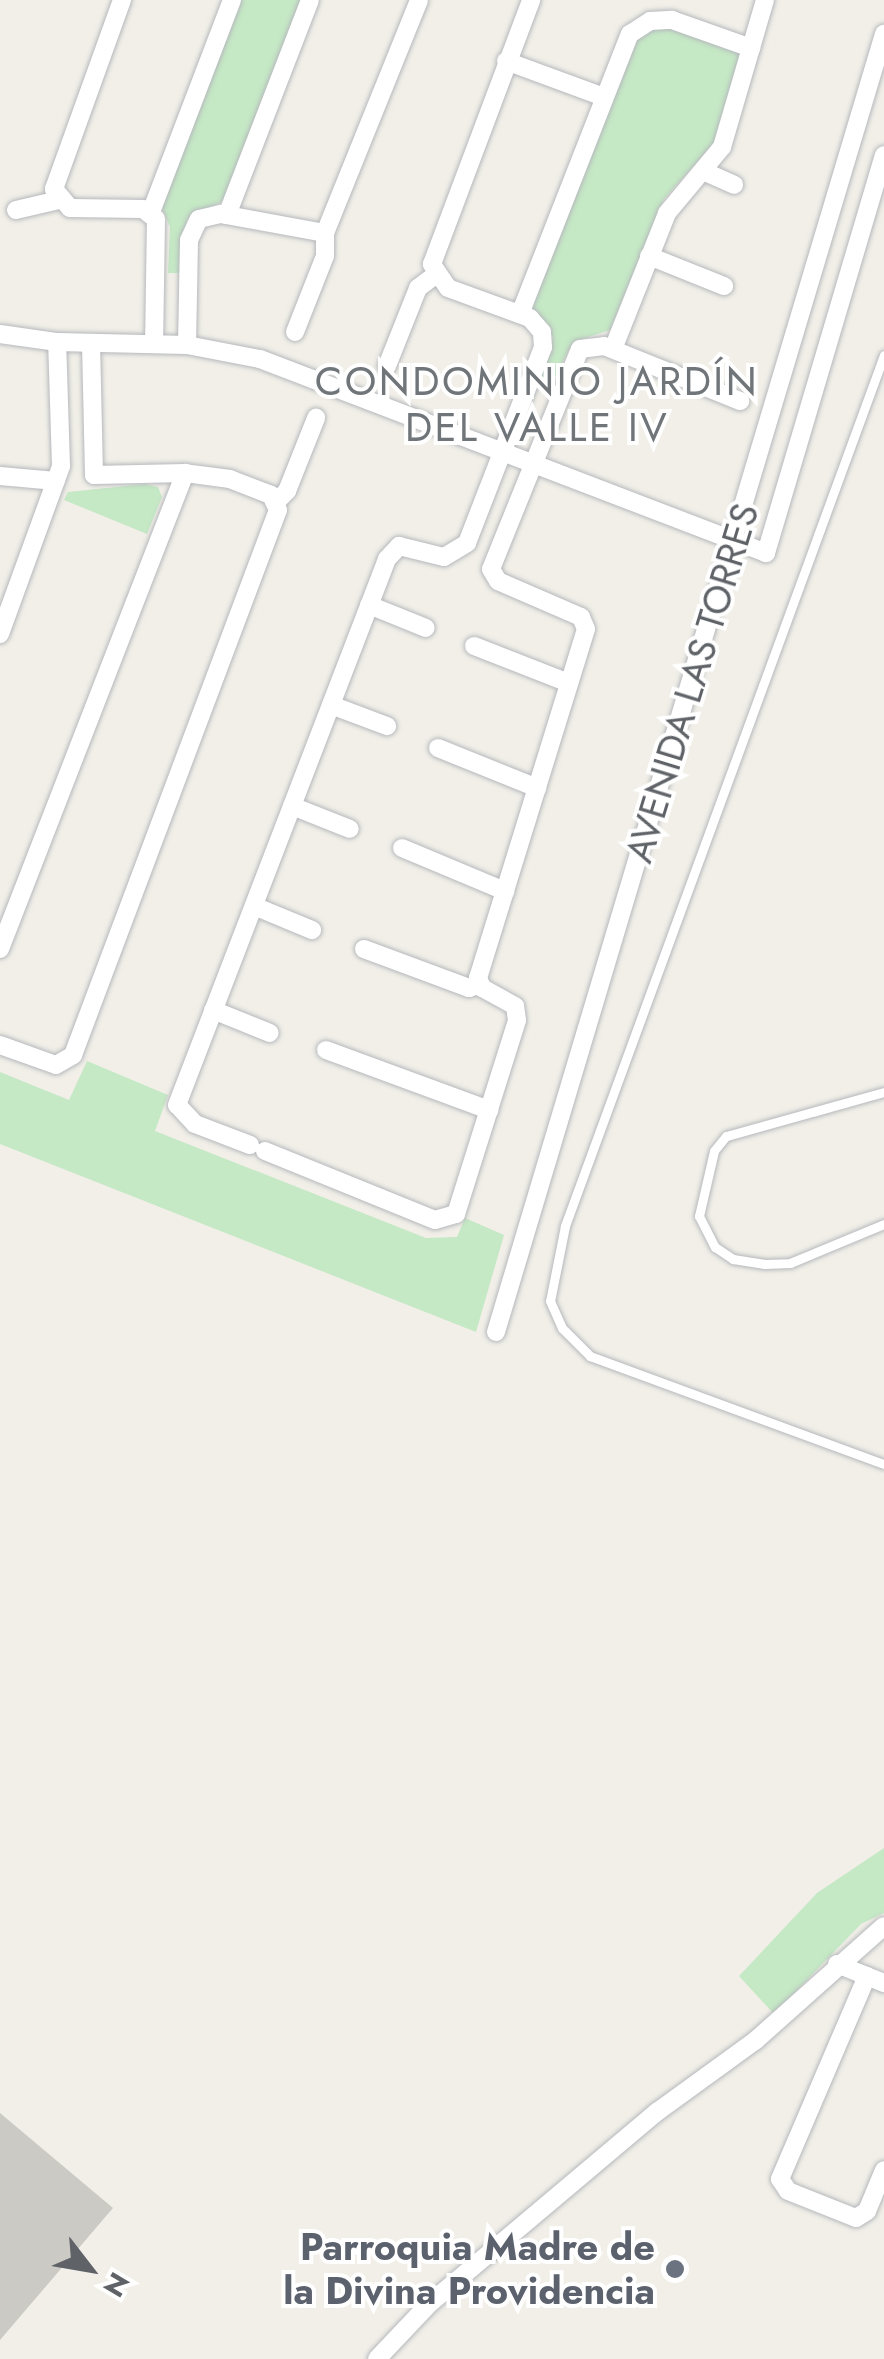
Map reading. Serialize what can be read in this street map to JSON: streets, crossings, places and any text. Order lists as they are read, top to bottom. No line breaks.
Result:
{"streets":{"street":["AVENIDA LAS TORRES"]},"districts":["CONDOMINIO JARDÍN DEL VALLE IV"],"places":["Parroquia Madre de la Divina Providencia"],"north":"bottom right"}
